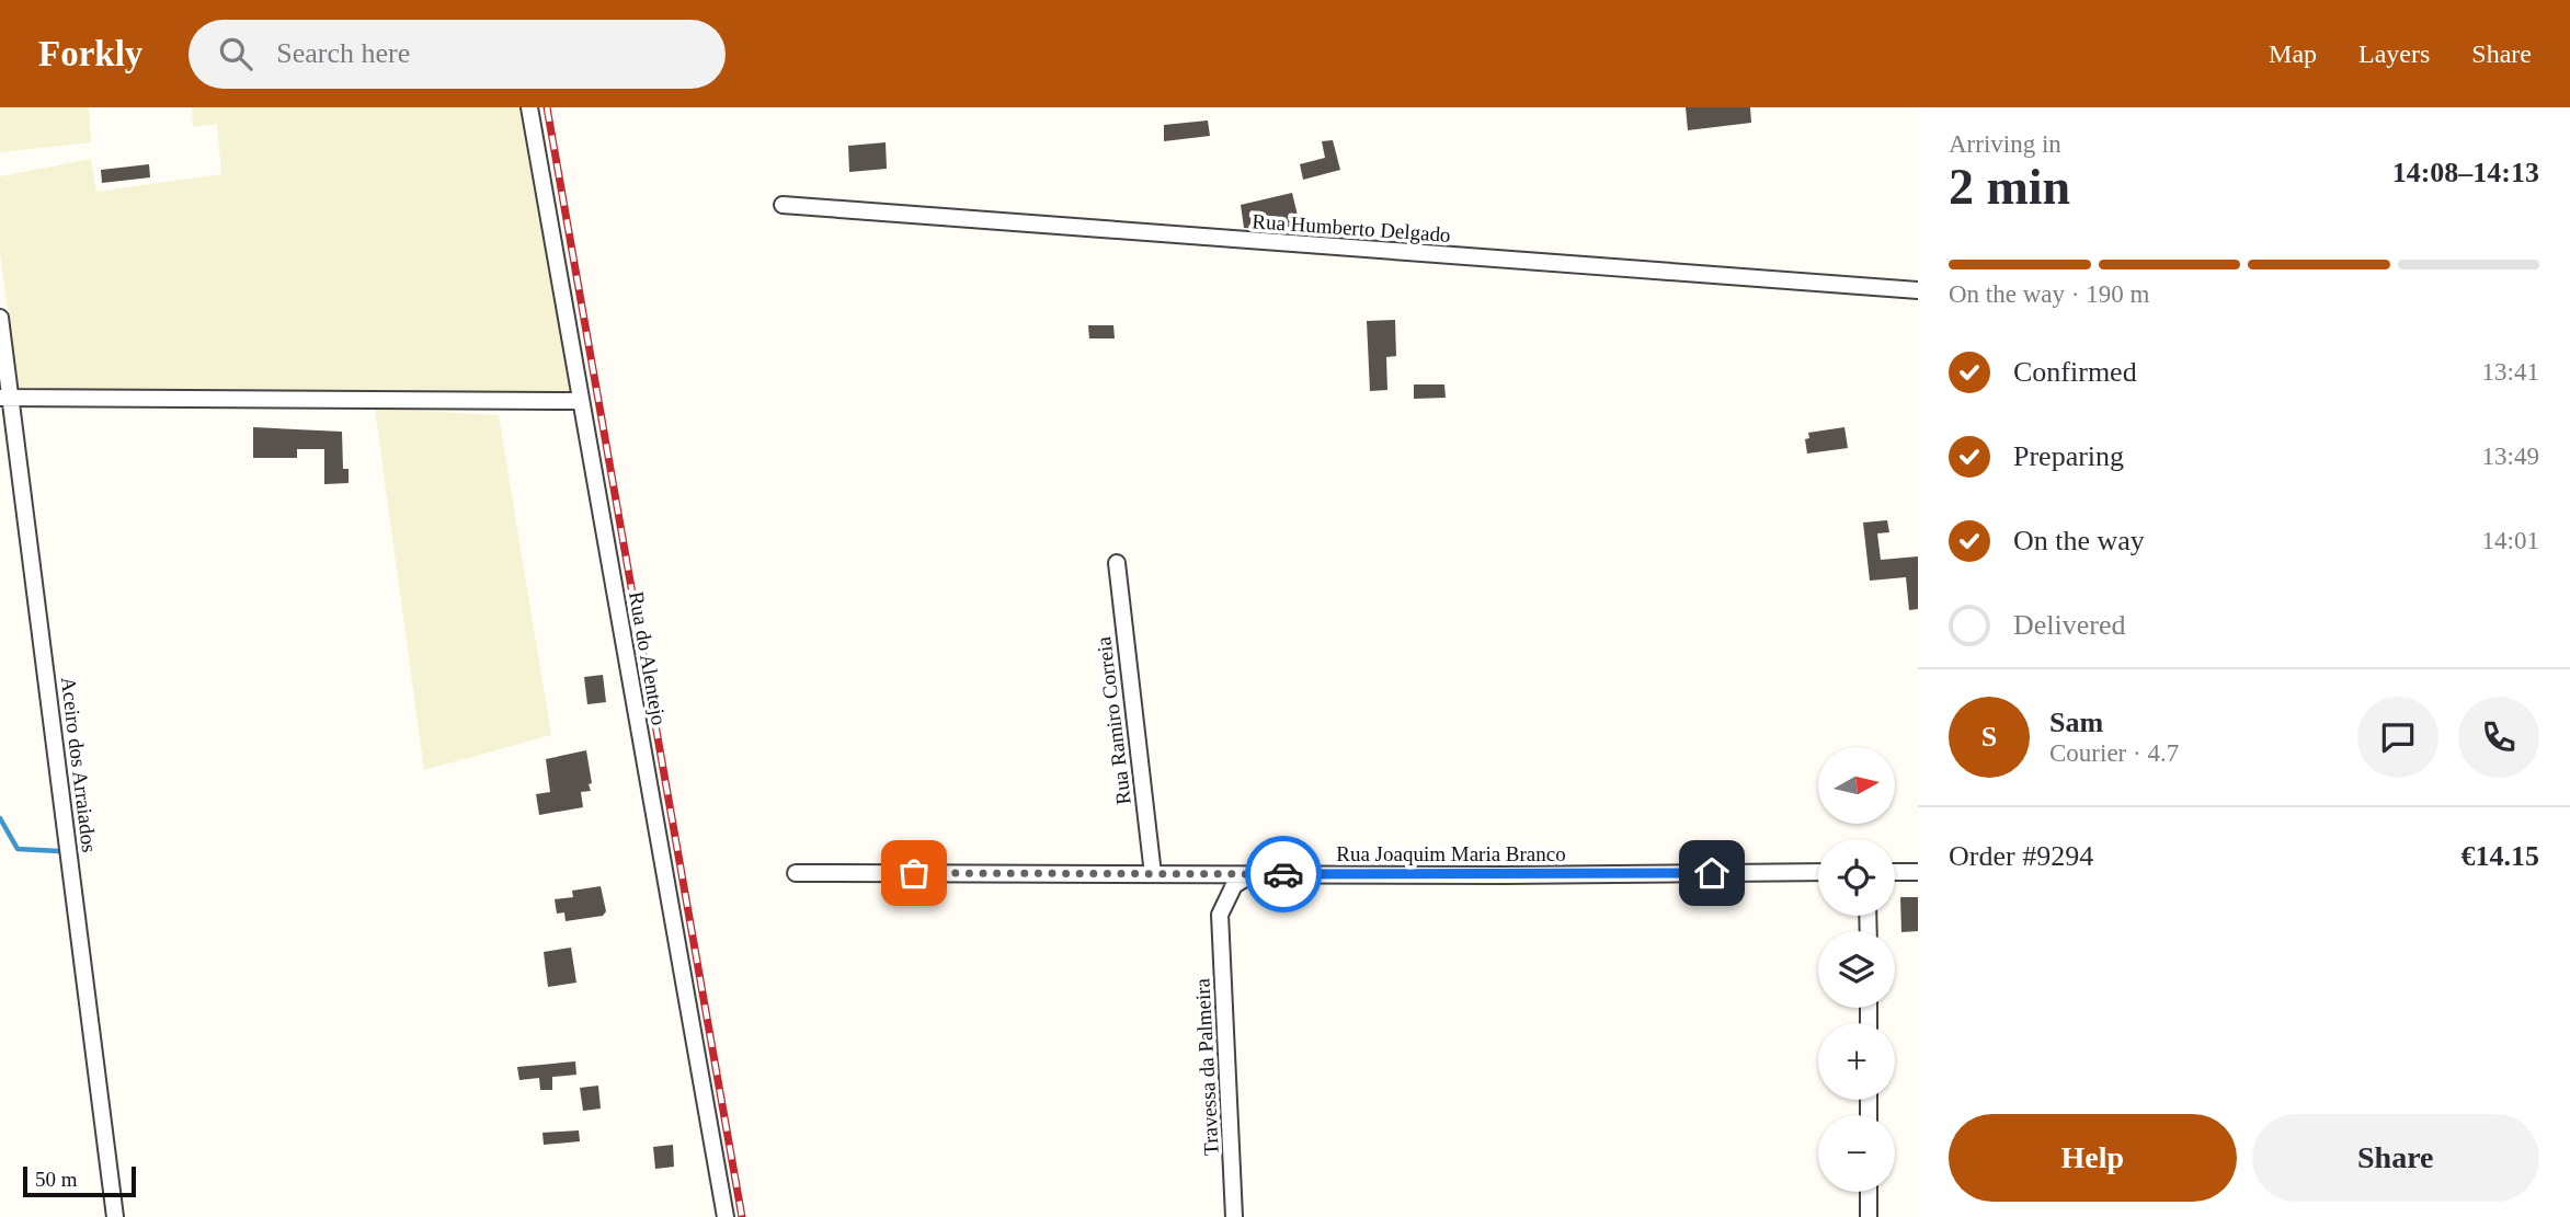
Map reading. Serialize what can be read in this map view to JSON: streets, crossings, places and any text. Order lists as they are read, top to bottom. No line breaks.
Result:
{"streets":{"street":["Rua Humberto Delgado","Rua do Alentejo","Rua Ramiro Correia","Aceiro dos Arraiados","Rua Joaquim Maria Branco","Travessa da Palmeira"]},"crossings":[["Rua Ramiro Correia","Rua Joaquim Maria Branco"],["Rua Joaquim Maria Branco","Travessa da Palmeira"]],"scale_bar":"50 m","north":"right","page":{"header":"Forkly","search":"Search here","nav":["Map","Layers","Share"],"heading":["2 min","Arriving in","14:08–14:13"],"panel":["Sam","Courier · 4.7","Order #9294","€14.15"],"bar":"On the way · 190 m","list":[["Confirmed","13:41"],["Preparing","13:49"],["On the way","14:01"],"Delivered"],"round":"S","map_buttons":["+","−"],"buttons":["Help","Share"],"scale":"50 m"}}
